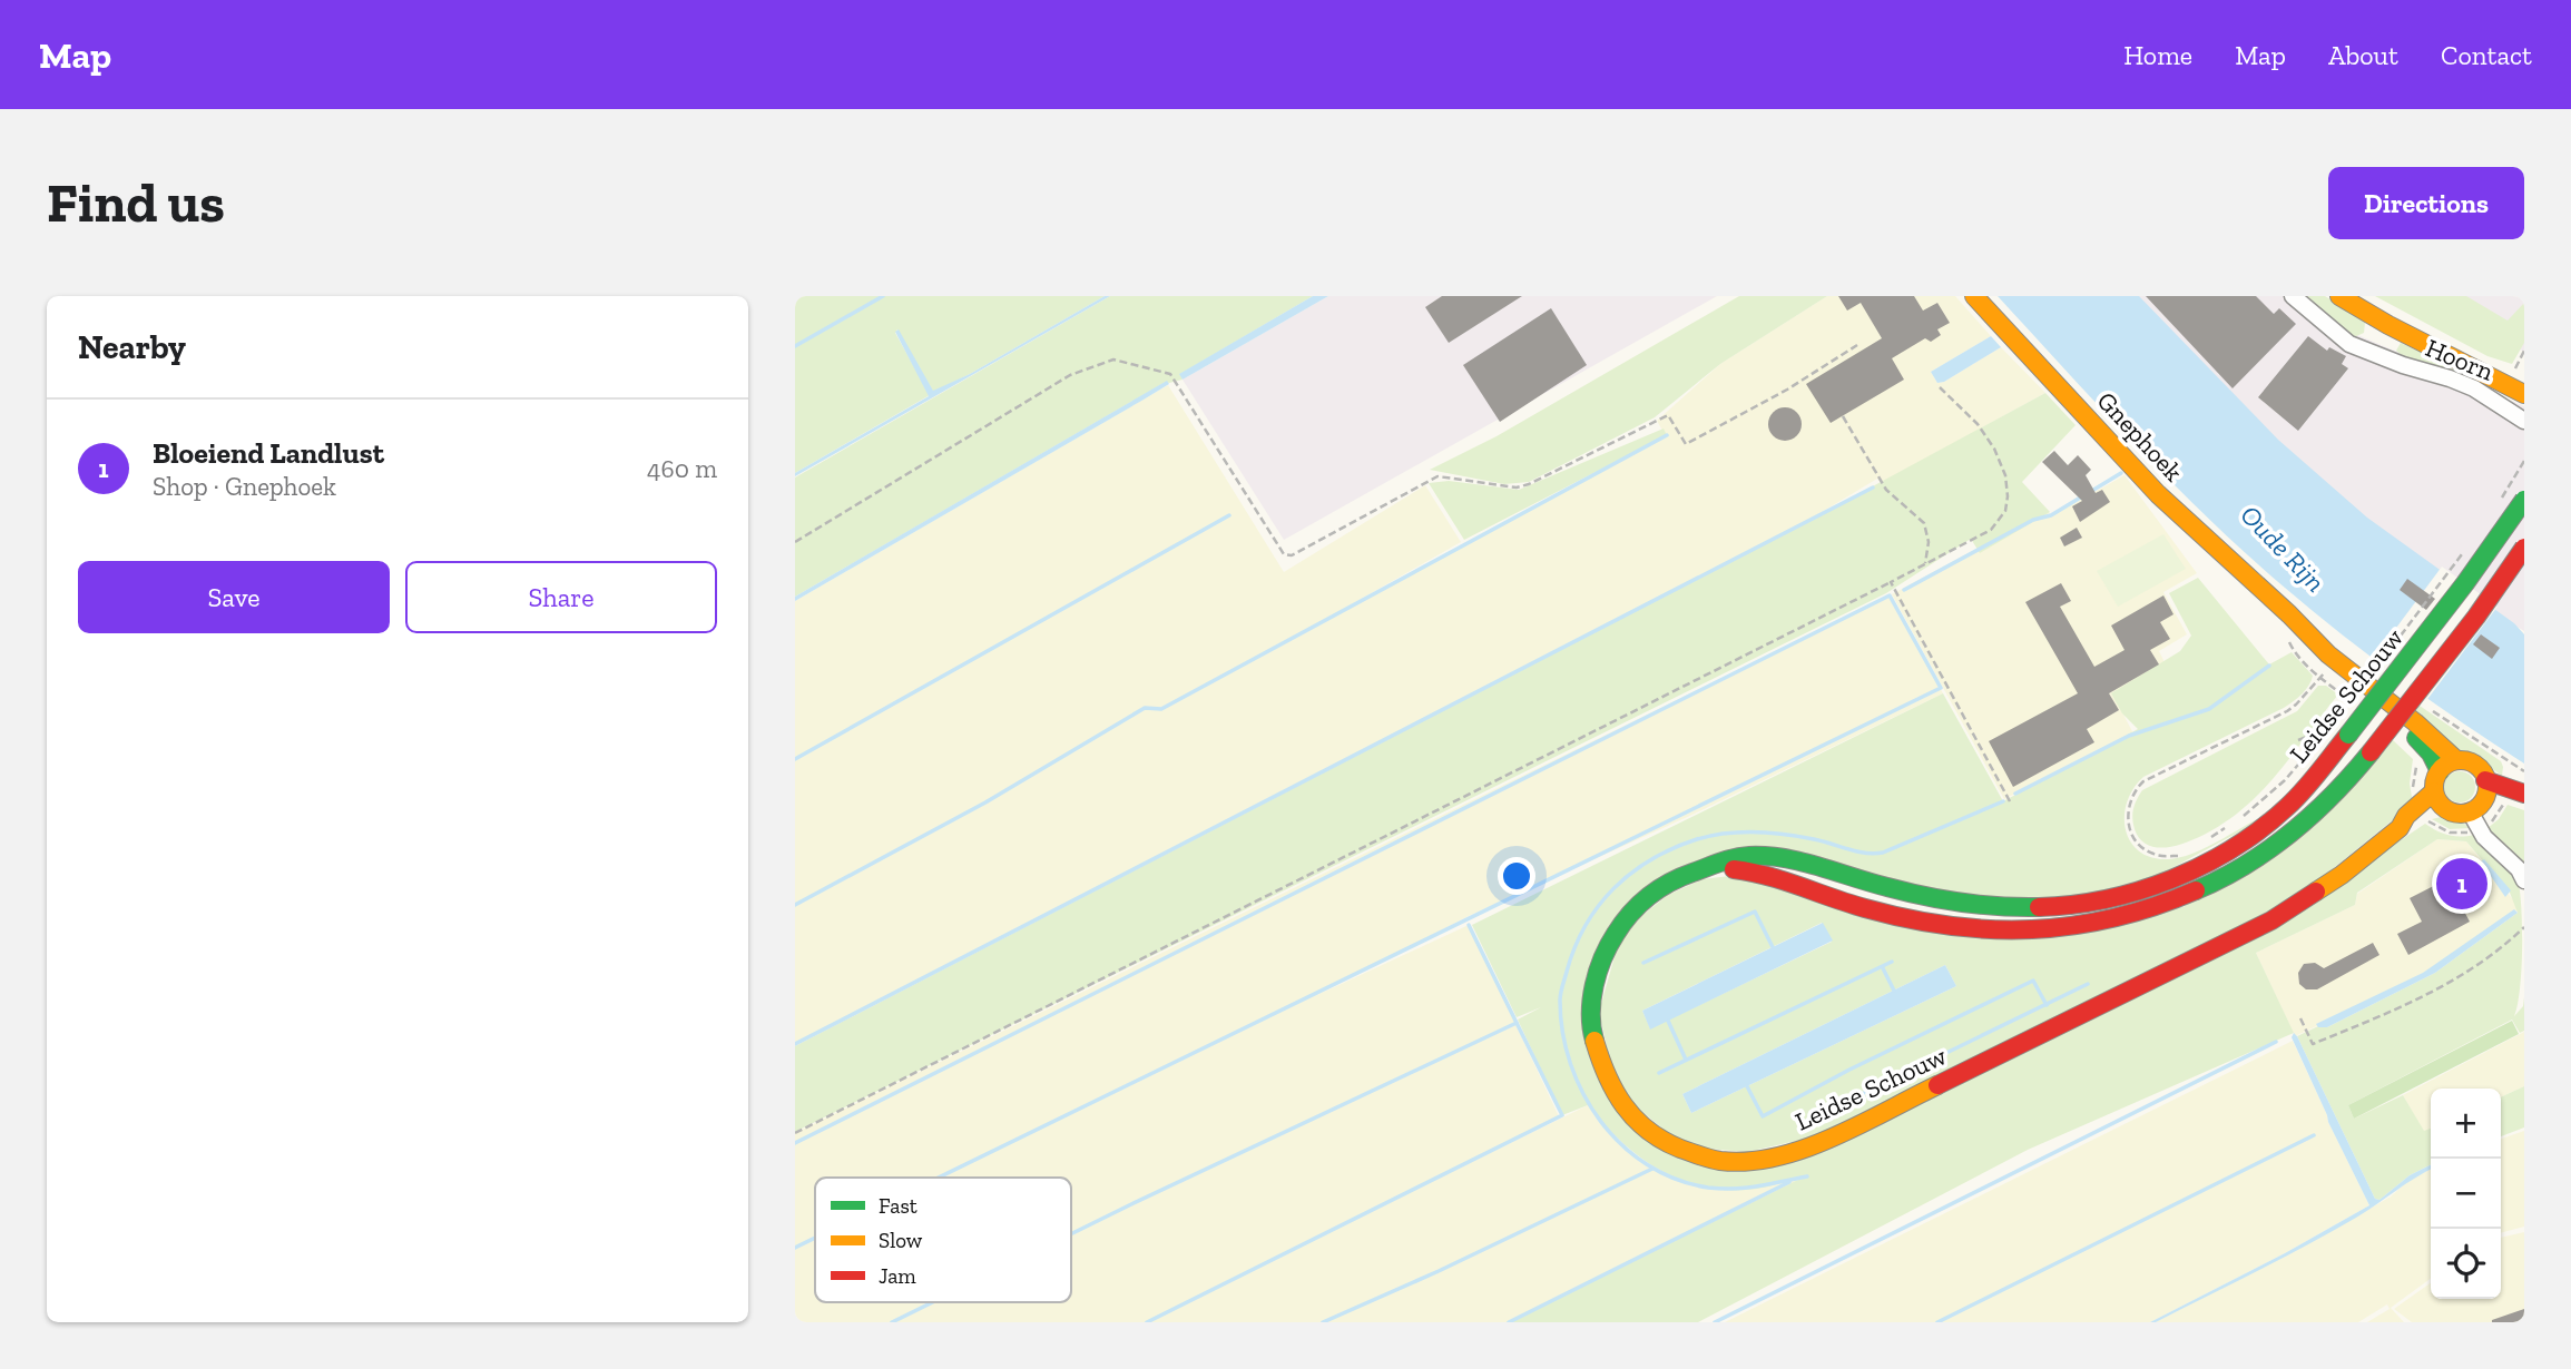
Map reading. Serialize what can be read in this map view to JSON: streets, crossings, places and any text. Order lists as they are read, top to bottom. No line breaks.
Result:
{"streets":{"street":["Hoorn","Gnephoek","Leidse Schouw"]},"crossings":[["Gnephoek","Leidse Schouw"]],"water":["Oude Rijn"],"legend":["Fast","Slow","Jam"],"page":{"header":"Map","nav":["Home","Map","About","Contact"],"buttons":["Directions",["Save","Share"]],"title":"Find us","heading":"Nearby","list":[{"mark":"1","name":"Bloeiend Landlust","note":"Shop · Gnephoek","value":"460 m"}],"pins":"1","map_buttons":["+","−"]}}
